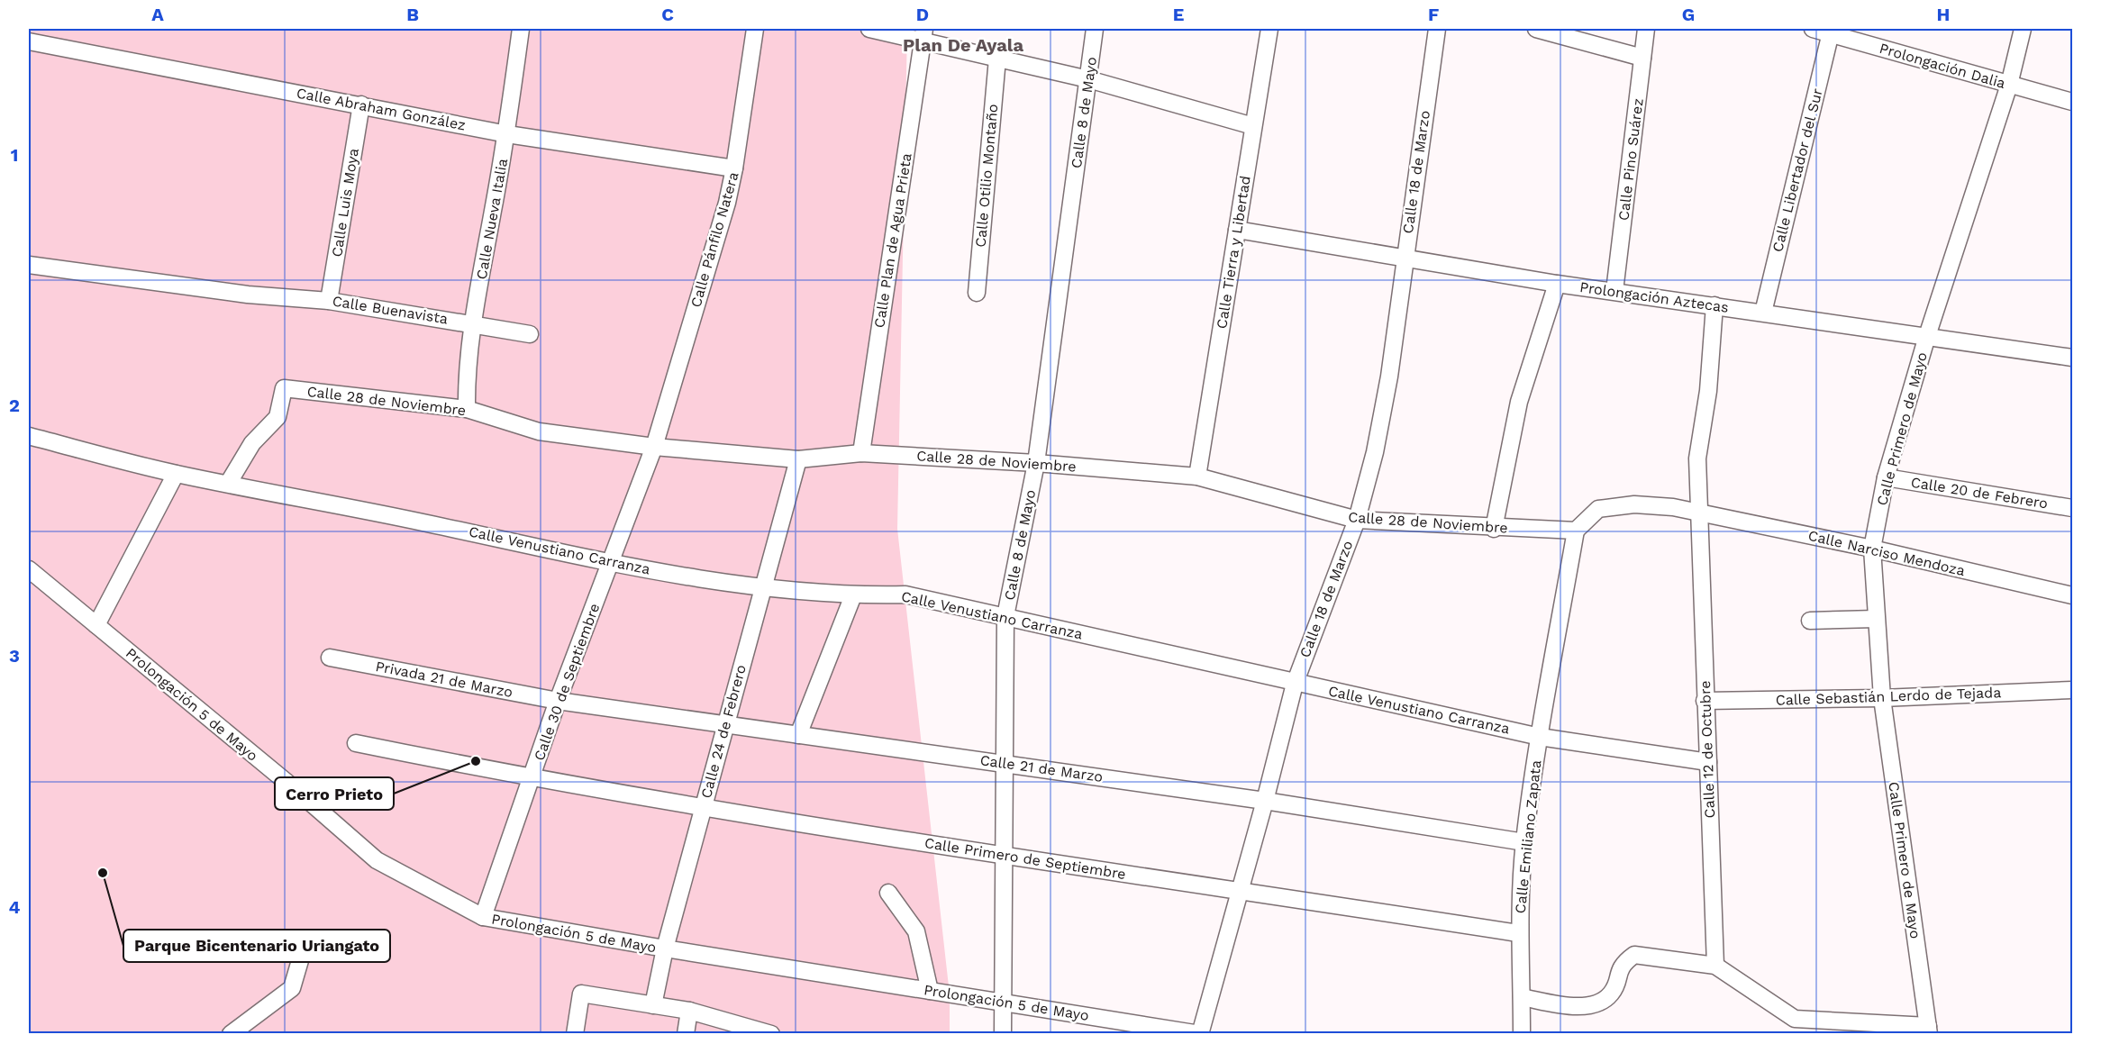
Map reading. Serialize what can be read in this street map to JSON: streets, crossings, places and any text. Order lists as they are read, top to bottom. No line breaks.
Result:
{"streets":{"street":["Prolongación Dalia","Calle Abraham González","Calle 8 de Mayo","Calle Pino Suárez","Calle Libertador del Sur","Calle 18 de Marzo","Calle Otilio Montaño","Calle Luis Moya","Calle Nueva Italia","Calle Pánfilo Natera","Calle Plan de Agua Prieta","Calle Tierra y Libertad","Prolongación Aztecas","Calle Buenavista","Calle 28 de Noviembre","Calle Primero de Mayo","Calle 20 de Febrero","Calle Venustiano Carranza","Calle Narciso Mendoza","Privada 21 de Marzo","Calle 30 de Septiembre","Calle Sebastián Lerdo de Tejada","Prolongación 5 de Mayo","Calle 24 de Febrero","Calle 12 de Octubre","Calle 21 de Marzo","Calle Emiliano Zapata","Calle Primero de Septiembre"]},"crossings":[["Prolongación Dalia","Calle Libertador del Sur"],["Prolongación Dalia","Calle Primero de Mayo"],["Calle Abraham González","Calle Luis Moya"],["Calle Abraham González","Calle Nueva Italia"],["Calle Abraham González","Calle Pánfilo Natera"],["Calle 8 de Mayo","Calle 28 de Noviembre"],["Calle 8 de Mayo","Calle Venustiano Carranza"],["Calle 8 de Mayo","Prolongación 5 de Mayo"],["Calle 8 de Mayo","Calle 21 de Marzo"],["Calle 8 de Mayo","Calle Primero de Septiembre"],["Calle Pino Suárez","Prolongación Aztecas"],["Calle Libertador del Sur","Prolongación Aztecas"],["Calle 18 de Marzo","Prolongación Aztecas"],["Calle 18 de Marzo","Calle 28 de Noviembre"],["Calle 18 de Marzo","Calle Venustiano Carranza"],["Calle 18 de Marzo","Prolongación 5 de Mayo"],["Calle 18 de Marzo","Calle 21 de Marzo"],["Calle 18 de Marzo","Calle Primero de Septiembre"],["Calle Luis Moya","Calle Buenavista"],["Calle Nueva Italia","Calle Buenavista"],["Calle Nueva Italia","Calle 28 de Noviembre"],["Calle Pánfilo Natera","Calle 28 de Noviembre"],["Calle Pánfilo Natera","Calle 30 de Septiembre"],["Calle Plan de Agua Prieta","Calle 28 de Noviembre"],["Calle Tierra y Libertad","Prolongación Aztecas"],["Calle Tierra y Libertad","Calle 28 de Noviembre"],["Prolongación Aztecas","Calle Primero de Mayo"],["Prolongación Aztecas","Calle 12 de Octubre"],["Calle 28 de Noviembre","Calle Venustiano Carranza"],["Calle 28 de Noviembre","Calle 30 de Septiembre"],["Calle 28 de Noviembre","Calle 24 de Febrero"],["Calle 28 de Noviembre","Calle Emiliano Zapata"],["Calle Primero de Mayo","Calle 20 de Febrero"],["Calle Primero de Mayo","Calle Narciso Mendoza"],["Calle Primero de Mayo","Calle Sebastián Lerdo de Tejada"],["Calle Venustiano Carranza","Calle 30 de Septiembre"],["Calle Venustiano Carranza","Calle 24 de Febrero"],["Calle Venustiano Carranza","Calle 12 de Octubre"],["Calle Venustiano Carranza","Calle Emiliano Zapata"],["Calle Narciso Mendoza","Calle 12 de Octubre"],["Privada 21 de Marzo","Calle 30 de Septiembre"],["Privada 21 de Marzo","Calle 21 de Marzo"],["Calle 30 de Septiembre","Prolongación 5 de Mayo"],["Calle 30 de Septiembre","Calle 21 de Marzo"],["Calle 30 de Septiembre","Calle Primero de Septiembre"],["Calle Sebastián Lerdo de Tejada","Calle 12 de Octubre"],["Prolongación 5 de Mayo","Calle 24 de Febrero"],["Calle 24 de Febrero","Calle 21 de Marzo"],["Calle 24 de Febrero","Calle Primero de Septiembre"],["Calle 21 de Marzo","Calle Emiliano Zapata"],["Calle Emiliano Zapata","Calle Primero de Septiembre"]],"districts":["Plan De Ayala"],"places":["Cerro Prieto","Parque Bicentenario Uriangato"],"grid":{"columns":["A","B","C","D","E","F","G","H"],"rows":["1","2","3","4"]}}
